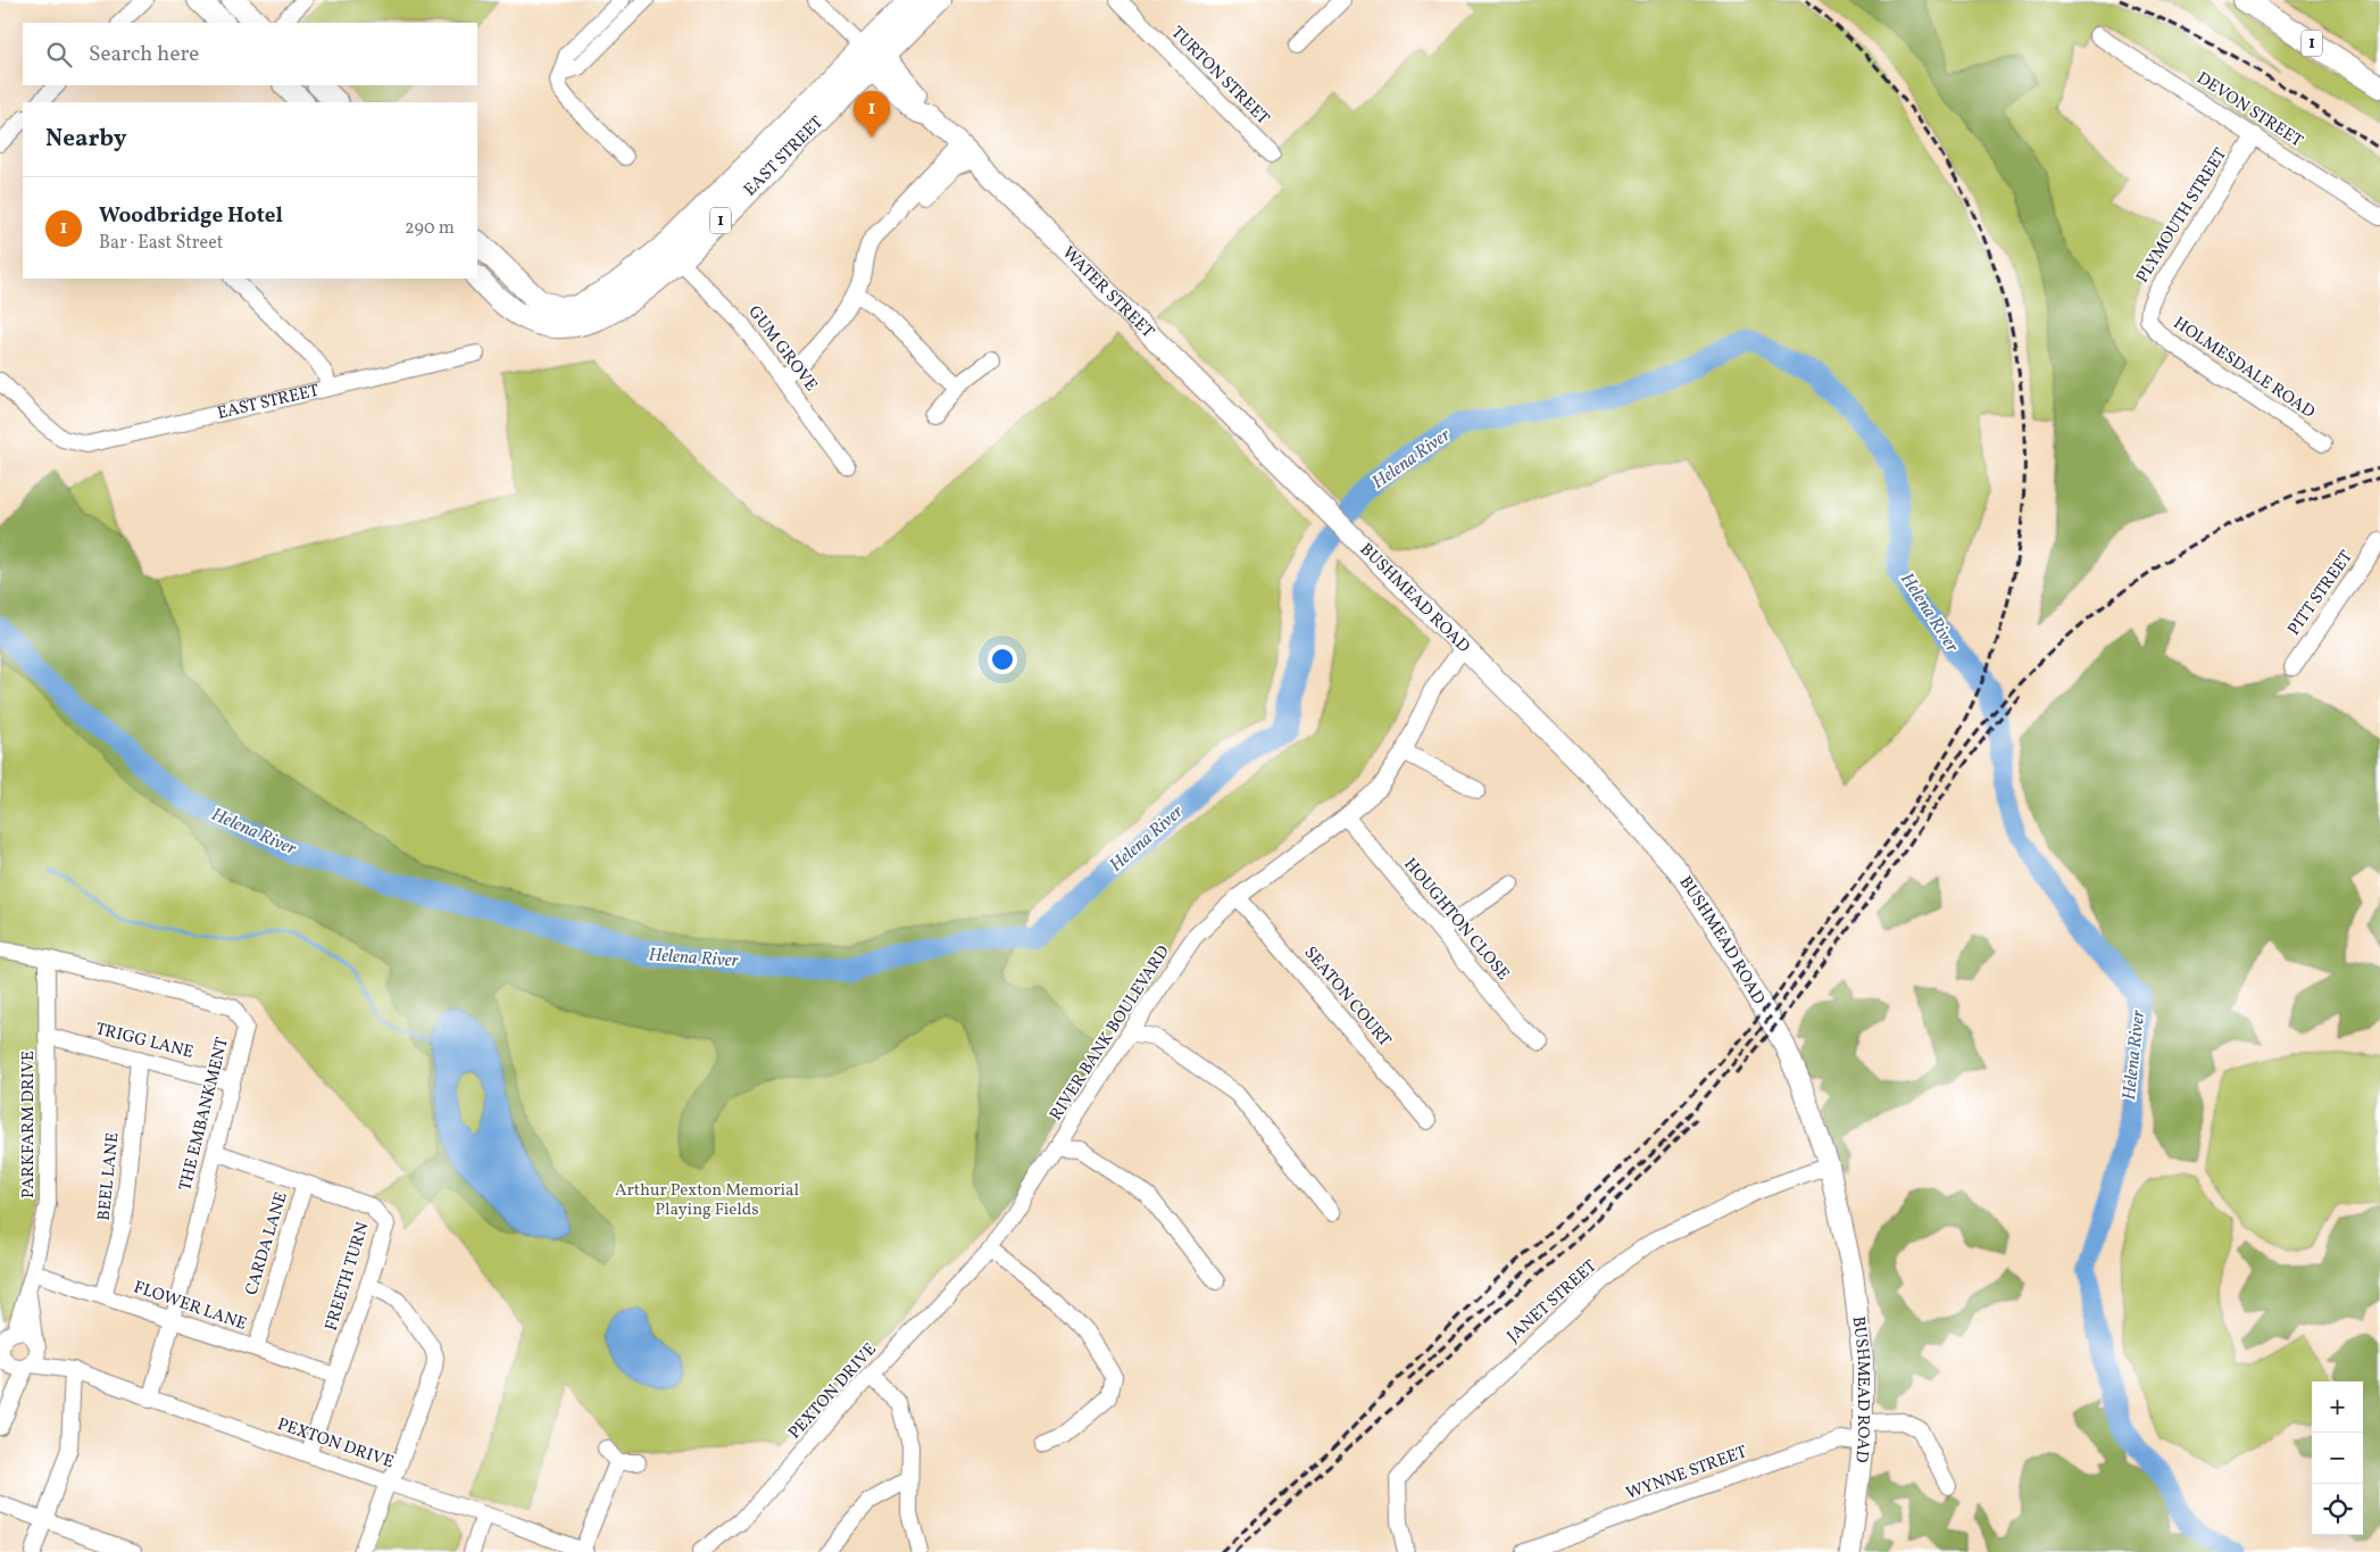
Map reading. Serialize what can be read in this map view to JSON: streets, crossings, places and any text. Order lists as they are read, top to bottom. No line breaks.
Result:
{"streets":{"highway":["1","EAST STREET"],"main road":["WATER STREET","BUSHMEAD ROAD"],"street":["TURTON STREET","DEVON STREET","PLYMOUTH STREET","GUM GROVE","HOLMESDALE ROAD","PITT STREET","HOUGHTON CLOSE","SEATON COURT","RIVER BANK BOULEVARD","TRIGG LANE","THE EMBANKMENT","PARKFARM DRIVE","BEEL LANE","CARDA LANE","FREETH TURN","JANET STREET","FLOWER LANE","PEXTON DRIVE","WYNNE STREET"]},"crossings":[["DEVON STREET","PLYMOUTH STREET"],["EAST STREET","WATER STREET"],["EAST STREET","GUM GROVE"],["PLYMOUTH STREET","HOLMESDALE ROAD"],["WATER STREET","BUSHMEAD ROAD"],["BUSHMEAD ROAD","RIVER BANK BOULEVARD"],["BUSHMEAD ROAD","JANET STREET"],["BUSHMEAD ROAD","WYNNE STREET"],["HOUGHTON CLOSE","RIVER BANK BOULEVARD"],["SEATON COURT","RIVER BANK BOULEVARD"],["RIVER BANK BOULEVARD","PEXTON DRIVE"],["TRIGG LANE","THE EMBANKMENT"],["TRIGG LANE","PARKFARM DRIVE"],["TRIGG LANE","BEEL LANE"],["THE EMBANKMENT","PARKFARM DRIVE"],["THE EMBANKMENT","FREETH TURN"],["THE EMBANKMENT","FLOWER LANE"],["THE EMBANKMENT","PEXTON DRIVE"],["PARKFARM DRIVE","FLOWER LANE"],["PARKFARM DRIVE","PEXTON DRIVE"],["BEEL LANE","FLOWER LANE"],["CARDA LANE","FREETH TURN"],["CARDA LANE","FLOWER LANE"],["FREETH TURN","FLOWER LANE"],["FREETH TURN","PEXTON DRIVE"]],"water":["Helena River"],"parks":["Arthur Pexton Memorial Playing Fields"],"page":{"search":"Search here","pins":"1","heading":"Nearby","list":[{"mark":"1","name":"Woodbridge Hotel","note":"Bar · East Street","value":"290 m"}],"map_buttons":["+","−"]}}
